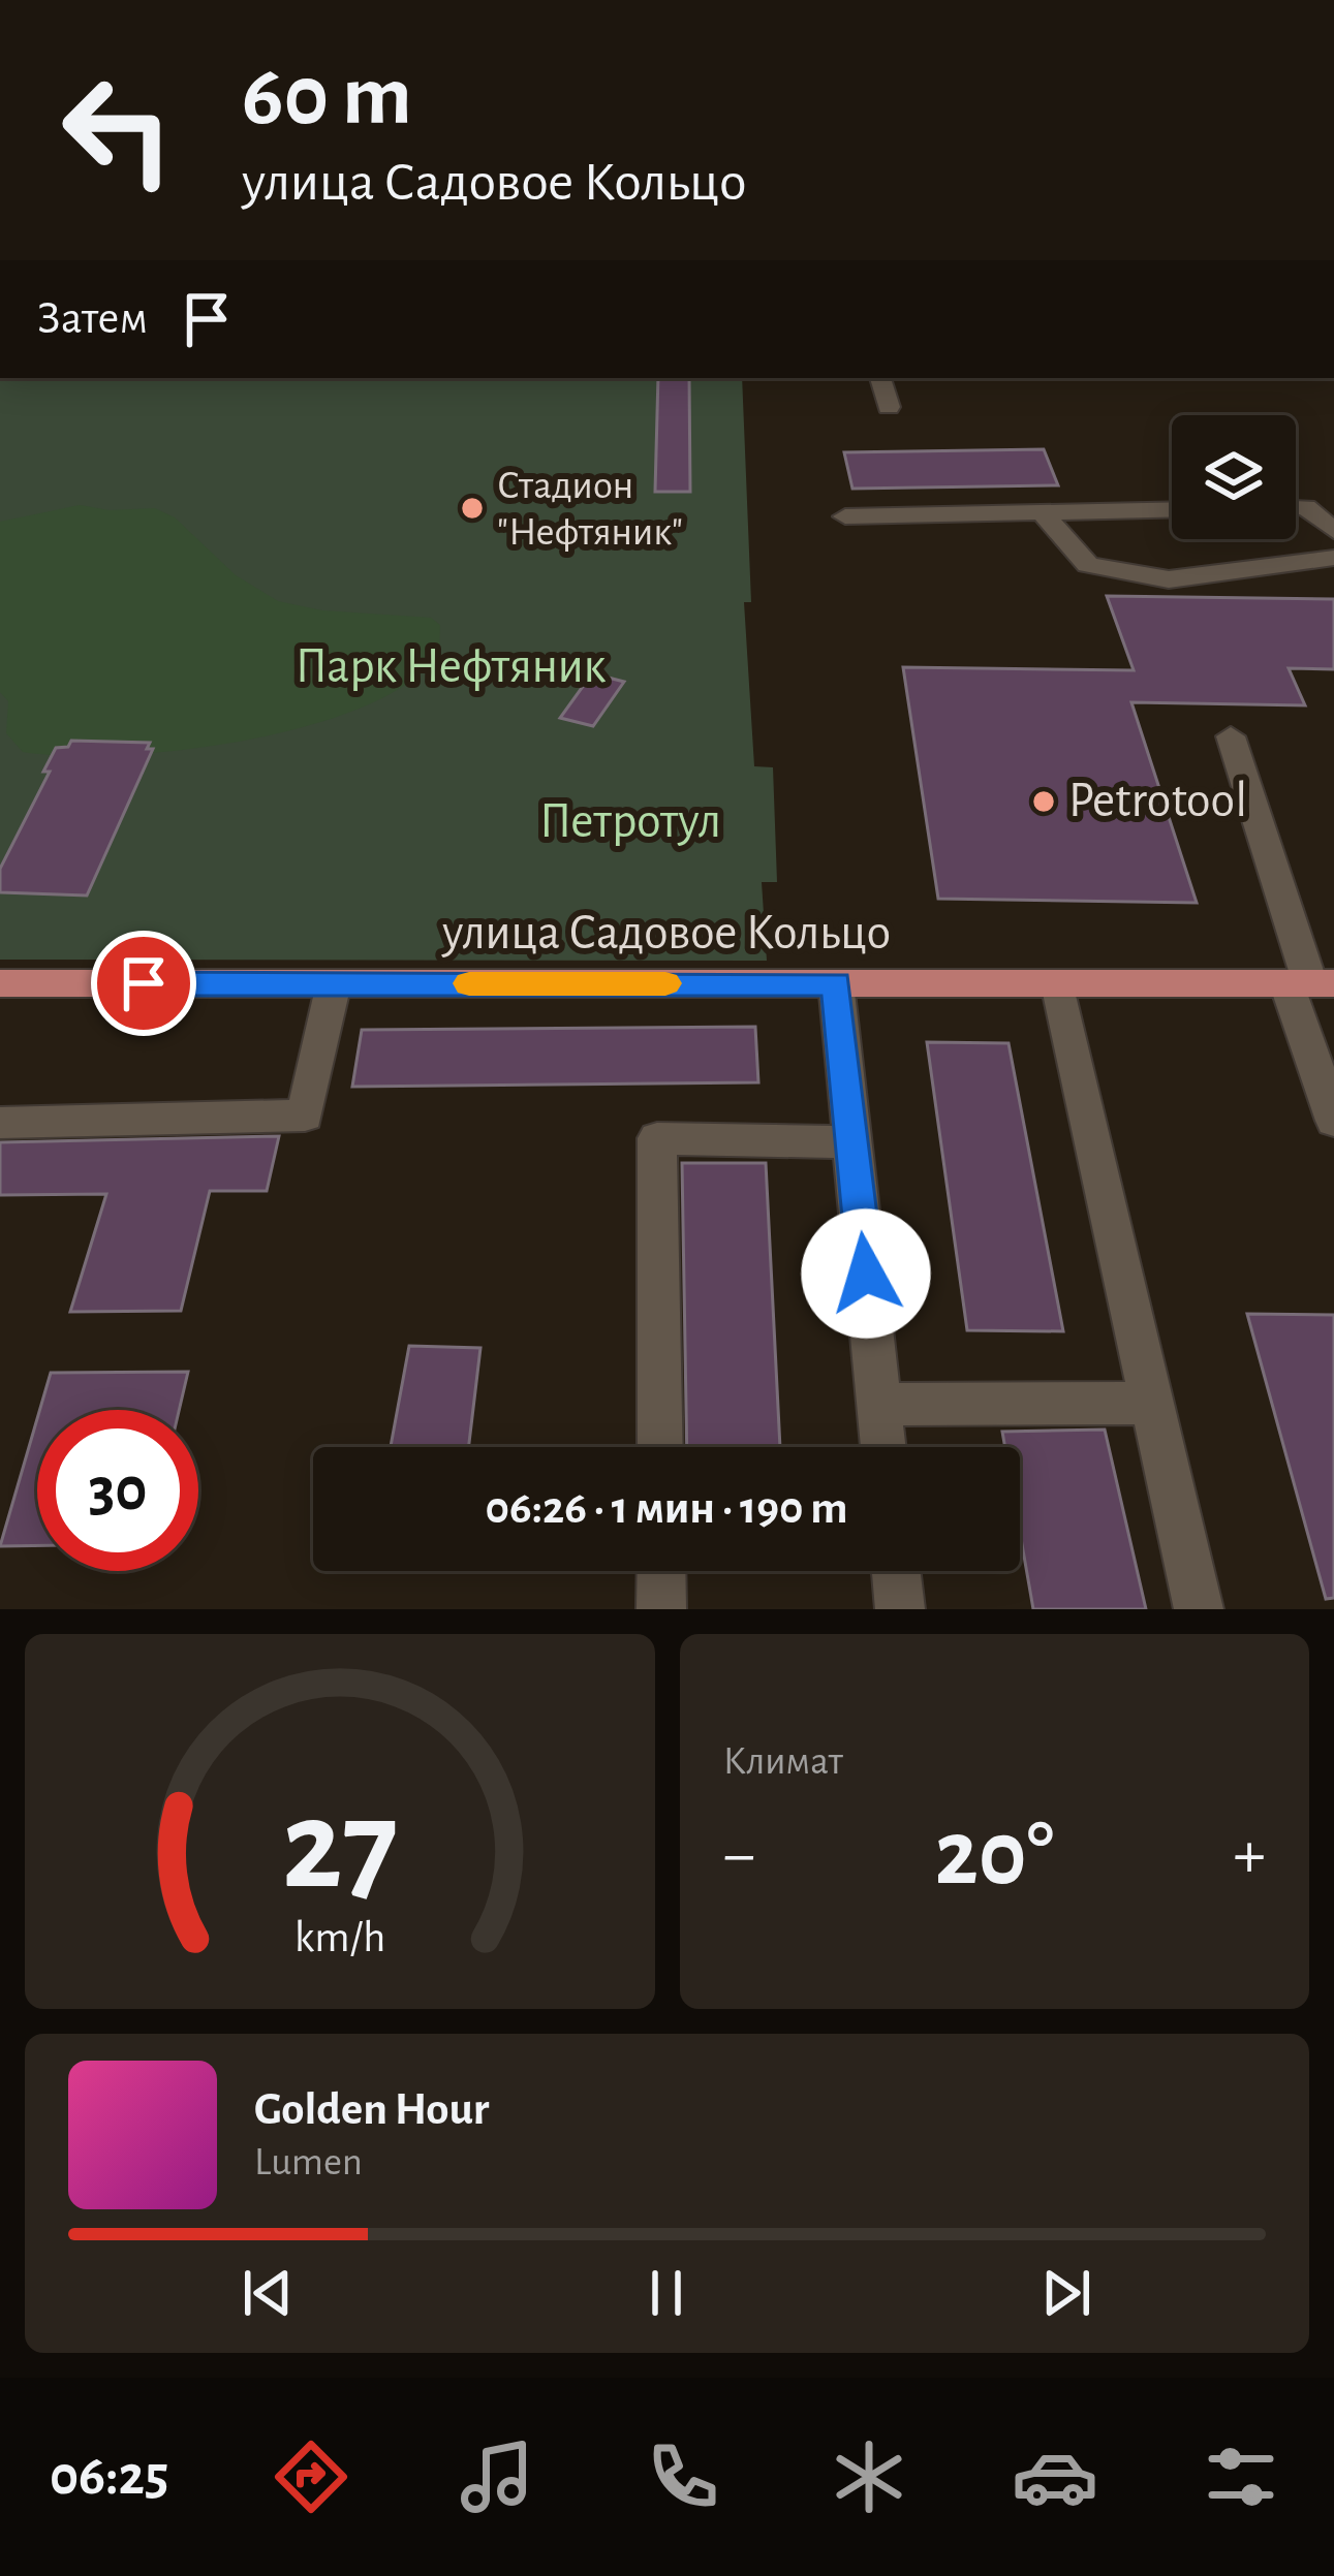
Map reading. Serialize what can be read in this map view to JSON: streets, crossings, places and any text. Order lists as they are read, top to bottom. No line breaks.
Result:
{"streets":{"main road":["улица Садовое Кольцо"]},"parks":["Парк Нефтяник","Петротул"],"places":["Стадион \"Нефтяник\"","Petrotool"],"page":{"turn":["60 m","улица Садовое Кольцо"],"then":"Затем","limit":"30","trip":"06:26 · 1 мин · 190 m","tile":"Климат","heat":["−","20°","+"],"song":["Golden Hour","Lumen"],"tabs":"06:25","gauge":["27","km/h"]}}
